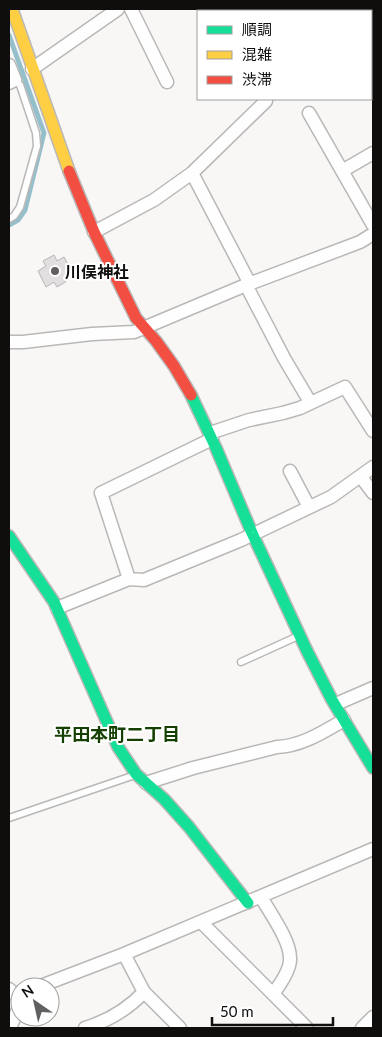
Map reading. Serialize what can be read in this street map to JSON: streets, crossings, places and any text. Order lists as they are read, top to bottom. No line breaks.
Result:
{"districts":["平田本町二丁目"],"places":["川俣神社"],"legend":["順調","混雑","渋滞"],"scale_bar":"50 m","north":"top left"}
